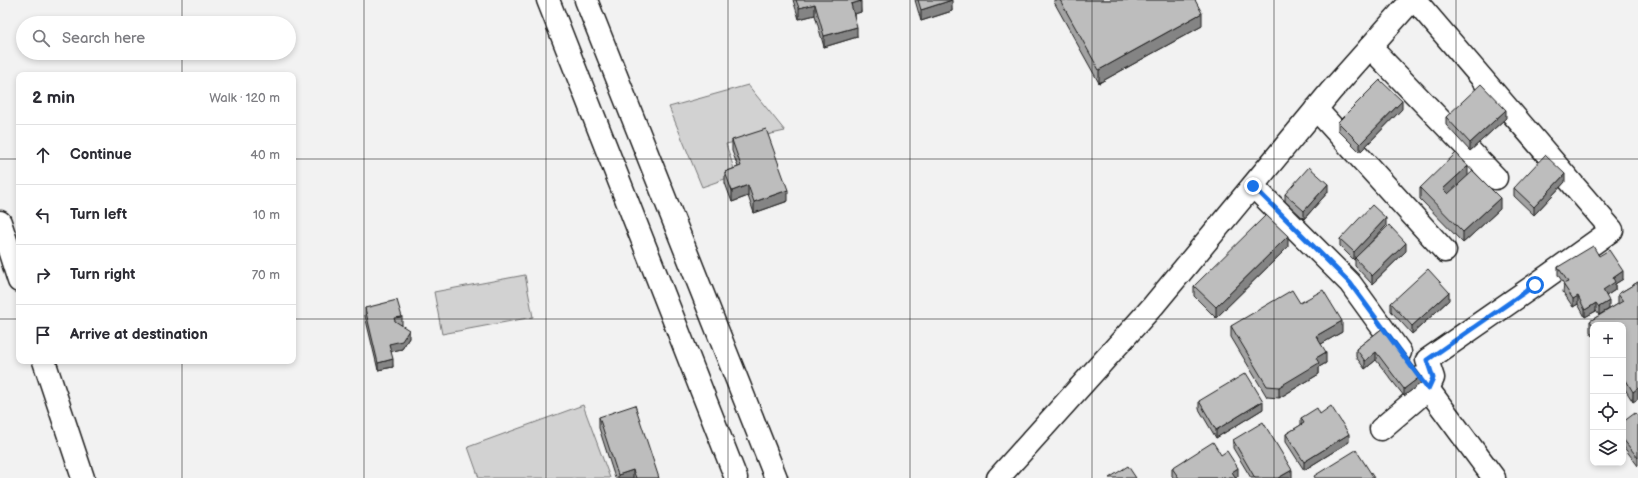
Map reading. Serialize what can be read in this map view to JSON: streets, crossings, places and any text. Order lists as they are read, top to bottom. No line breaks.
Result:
{"page":{"search":"Search here","heading":["2 min","Walk · 120 m"],"list":[["Continue","40 m"],["Turn left","10 m"],["Turn right","70 m"],"Arrive at destination"],"map_buttons":["+","−"]}}
